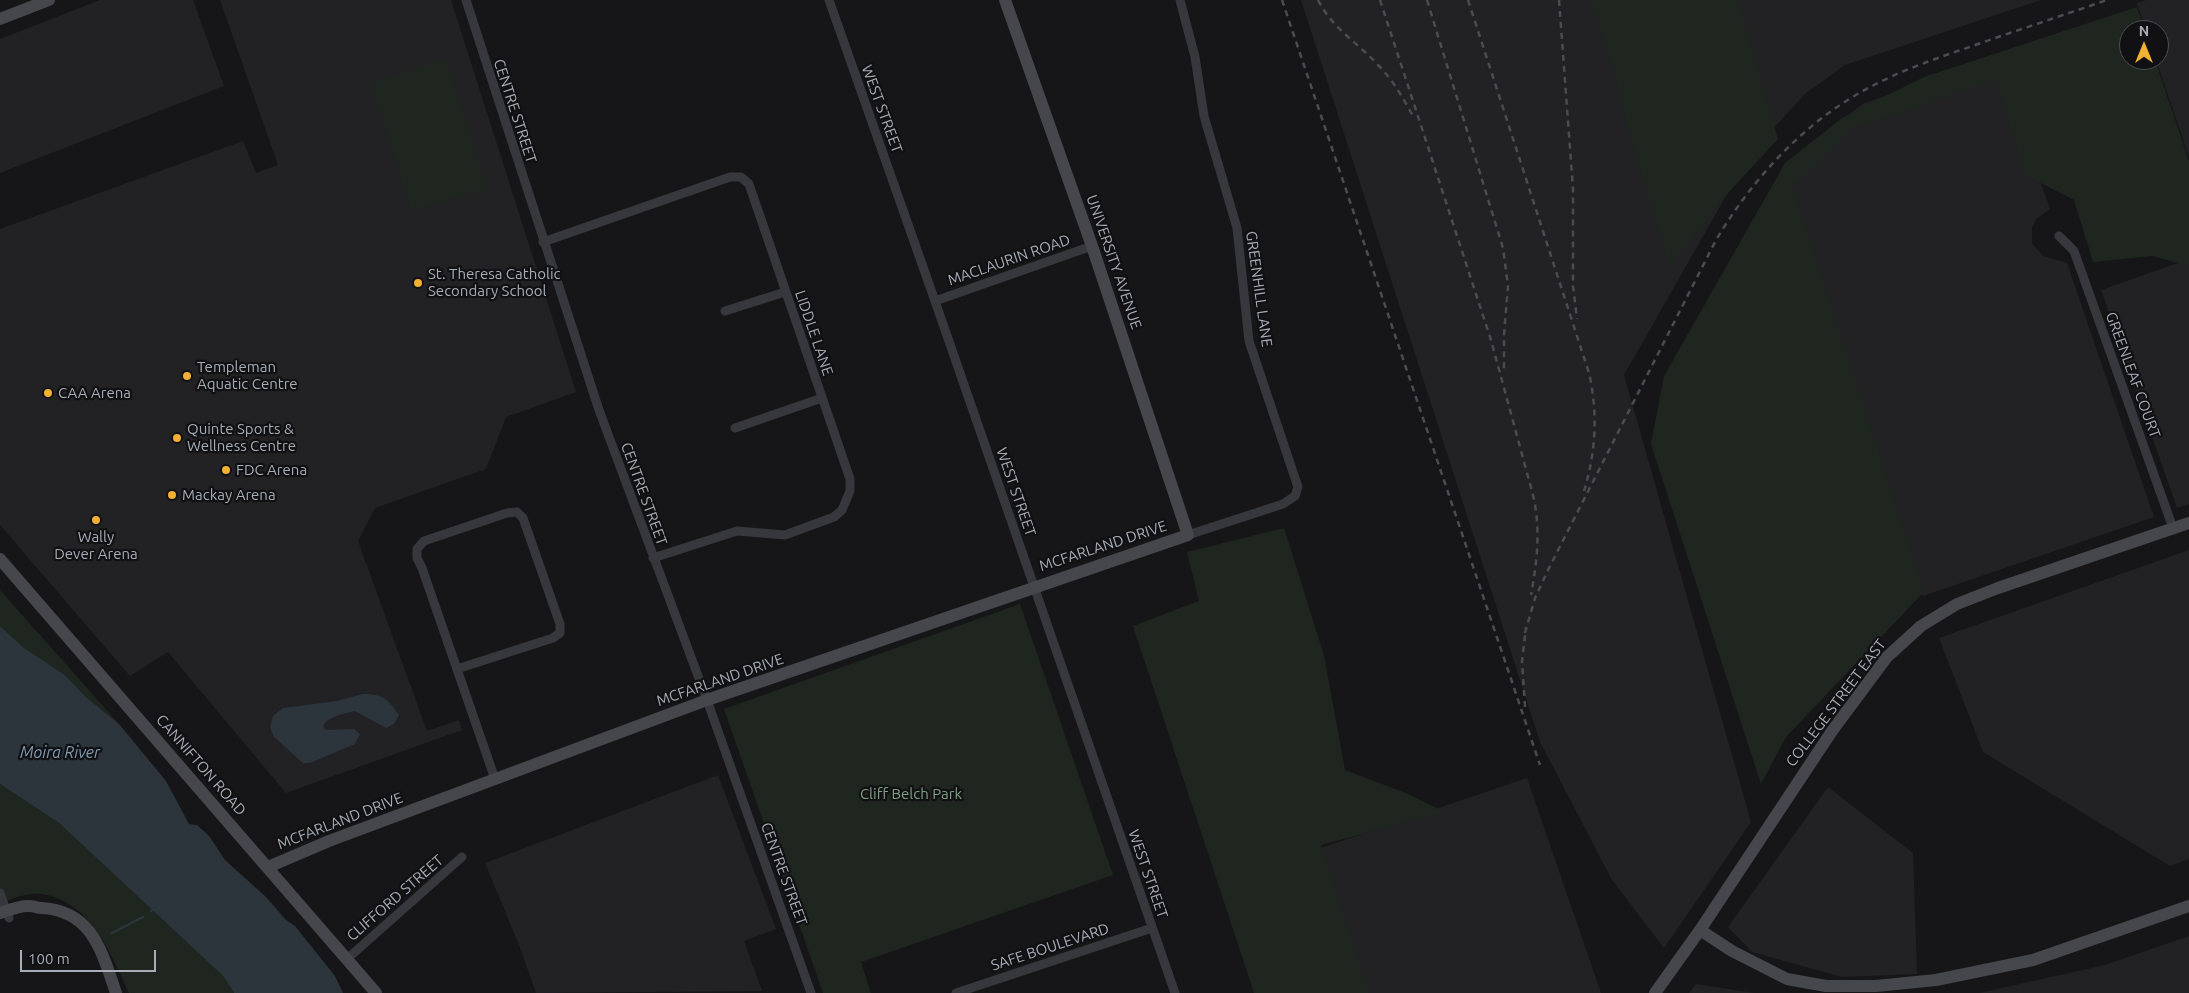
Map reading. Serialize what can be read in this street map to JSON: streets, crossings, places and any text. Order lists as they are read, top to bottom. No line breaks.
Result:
{"streets":{"street":["WEST STREET","CENTRE STREET","MACLAURIN ROAD","UNIVERSITY AVENUE","GREENHILL LANE","LIDDLE LANE","GREENLEAF COURT","MCFARLAND DRIVE","COLLEGE STREET EAST","CANNIFTON ROAD","CLIFFORD STREET","SAFE BOULEVARD"]},"crossings":[["WEST STREET","MACLAURIN ROAD"],["WEST STREET","MCFARLAND DRIVE"],["WEST STREET","SAFE BOULEVARD"],["CENTRE STREET","LIDDLE LANE"],["CENTRE STREET","MCFARLAND DRIVE"],["MACLAURIN ROAD","UNIVERSITY AVENUE"],["UNIVERSITY AVENUE","GREENHILL LANE"],["UNIVERSITY AVENUE","MCFARLAND DRIVE"],["GREENHILL LANE","MCFARLAND DRIVE"],["GREENLEAF COURT","COLLEGE STREET EAST"],["MCFARLAND DRIVE","CANNIFTON ROAD"],["CANNIFTON ROAD","CLIFFORD STREET"]],"water":["Moira River"],"parks":["Cliff Belch Park"],"places":["St. Theresa Catholic Secondary School","Templeman Aquatic Centre","CAA Arena","Quinte Sports & Wellness Centre","FDC Arena","Mackay Arena","Wally Dever Arena"],"scale_bar":"100 m","north":"top"}
